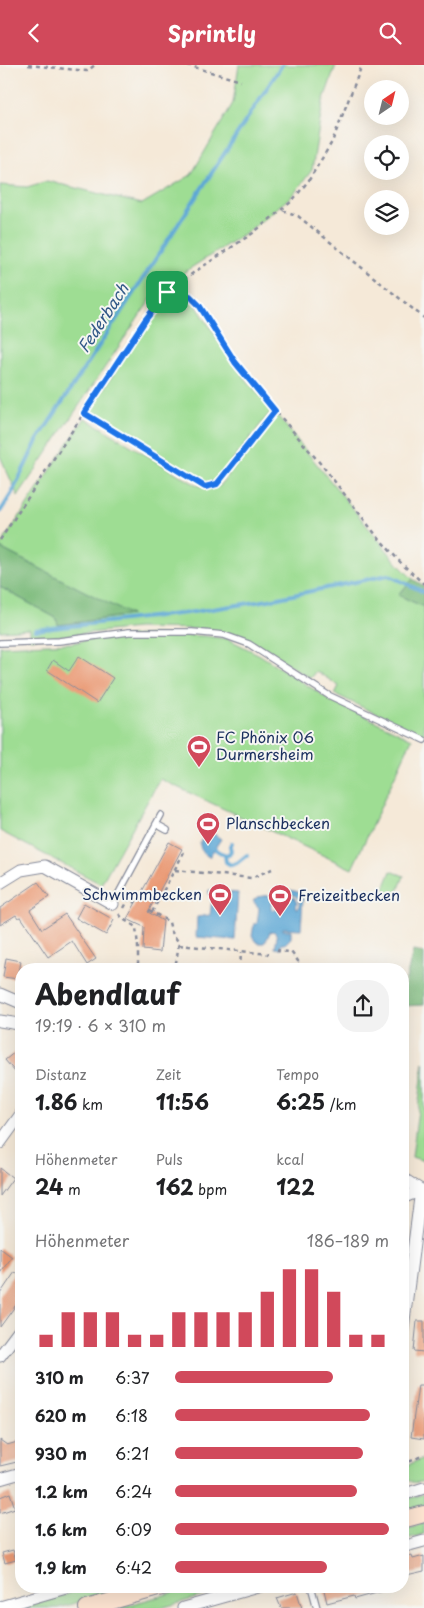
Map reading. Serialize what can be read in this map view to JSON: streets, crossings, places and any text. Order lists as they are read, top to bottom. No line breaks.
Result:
{"water":["Federbach"],"places":{"sports":["FC Phönix 06 Durmersheim","Planschbecken","Schwimmbecken","Freizeitbecken"]},"north":"top right","page":{"header":"Sprintly","heading":["Abendlauf","19:19 · 6 × 310 m"],"stats":[["Distanz","1.86 km"],["Zeit","11:56"],["Tempo","6:25 /km"],["Höhenmeter","24 m"],["Puls","162 bpm"],["kcal","122"]],"chart":["Höhenmeter","186–189 m"],"list":[{"name":"310 m","note":"6:37"},{"name":"620 m","note":"6:18"},{"name":"930 m","note":"6:21"},{"name":"1.2 km","note":"6:24"},{"name":"1.6 km","note":"6:09"},{"name":"1.9 km","note":"6:42"}]}}
